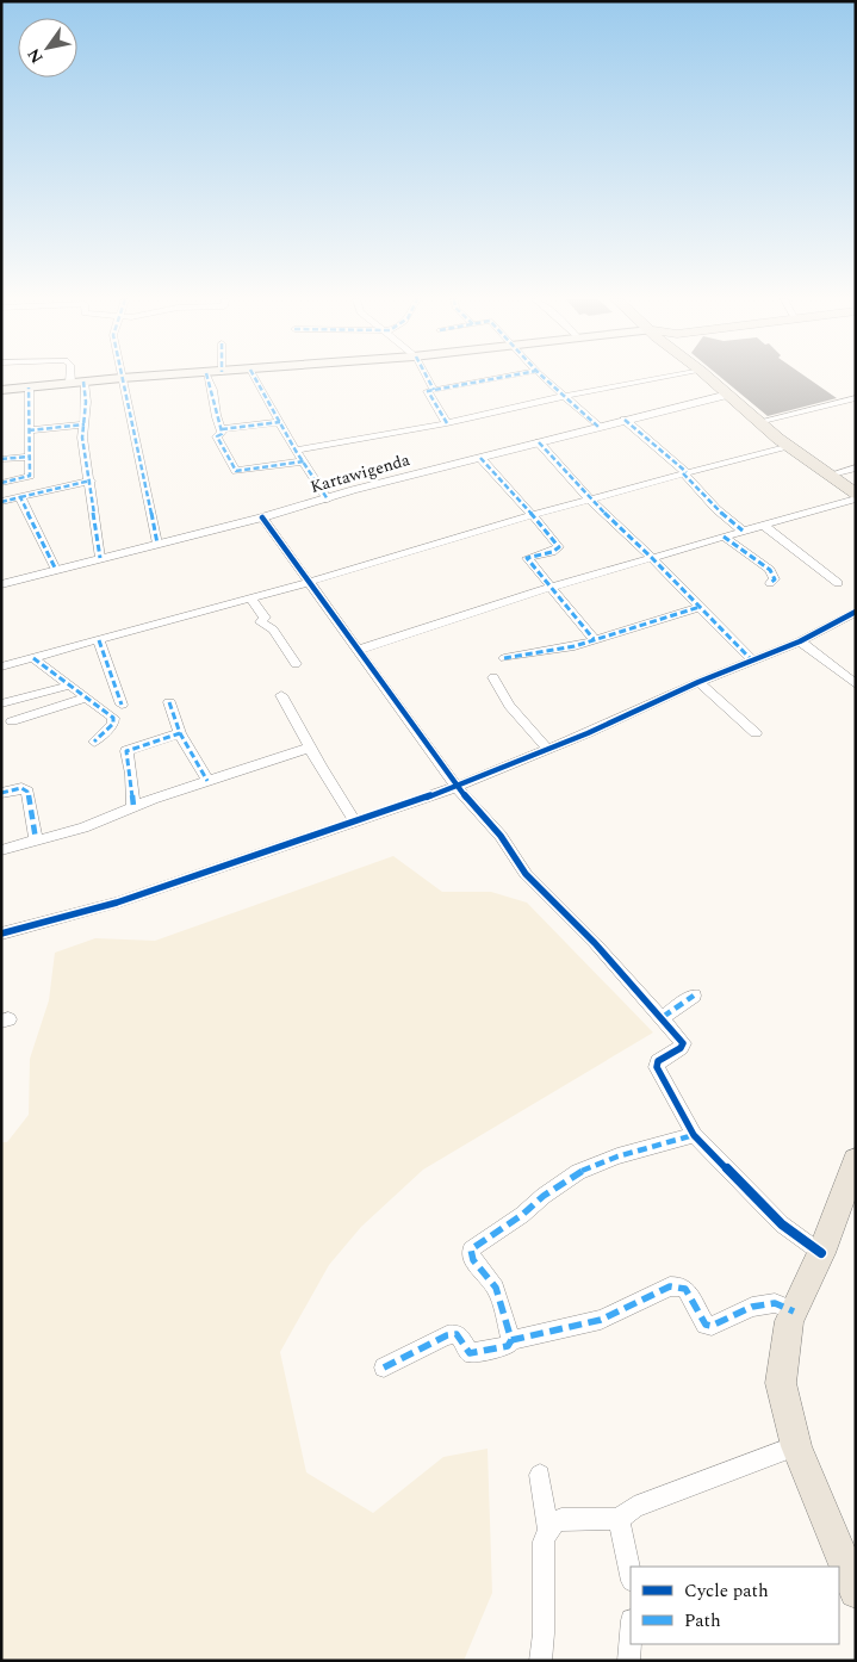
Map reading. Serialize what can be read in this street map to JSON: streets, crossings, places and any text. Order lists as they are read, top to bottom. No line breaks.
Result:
{"streets":{"street":["Kartawigenda"]},"legend":["Cycle path","Path"],"north":"bottom left"}
